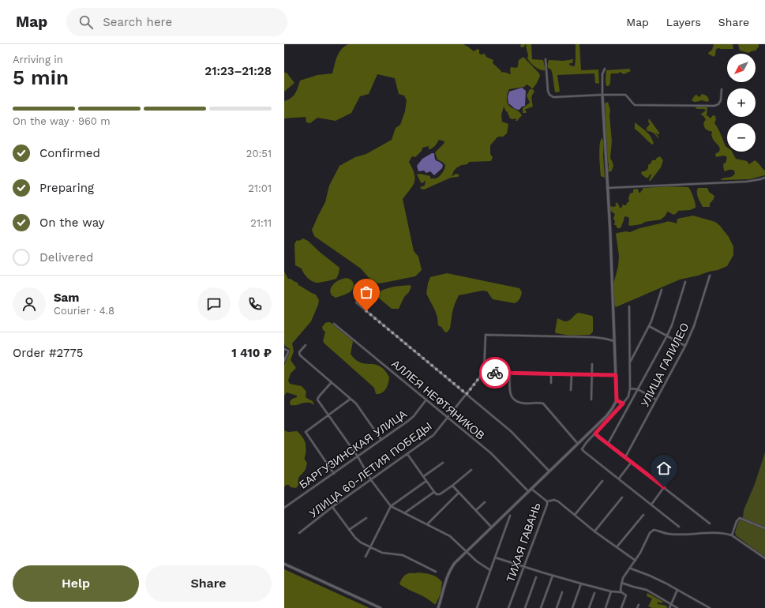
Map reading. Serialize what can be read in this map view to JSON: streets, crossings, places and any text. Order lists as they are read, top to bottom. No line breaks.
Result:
{"streets":{"street":["УЛИЦА ГАЛИЛЕО","АЛЛЕЯ НЕФТЯНИКОВ","БАРГУЗИНСКАЯ УЛИЦА","УЛИЦА 60-ЛЕТИЯ ПОБЕДЫ","ТИХАЯ ГАВАНЬ"]},"crossings":[["АЛЛЕЯ НЕФТЯНИКОВ","БАРГУЗИНСКАЯ УЛИЦА"],["АЛЛЕЯ НЕФТЯНИКОВ","УЛИЦА 60-ЛЕТИЯ ПОБЕДЫ"]],"north":"bottom left","page":{"header":"Map","search":"Search here","nav":["Map","Layers","Share"],"heading":["5 min","Arriving in","21:23–21:28"],"panel":["Sam","Courier · 4.8","Order #2775","1 410 ₽"],"map_buttons":["+","−"],"bar":"On the way · 960 m","list":[["Confirmed","20:51"],["Preparing","21:01"],["On the way","21:11"],"Delivered"],"buttons":["Help","Share"]}}
